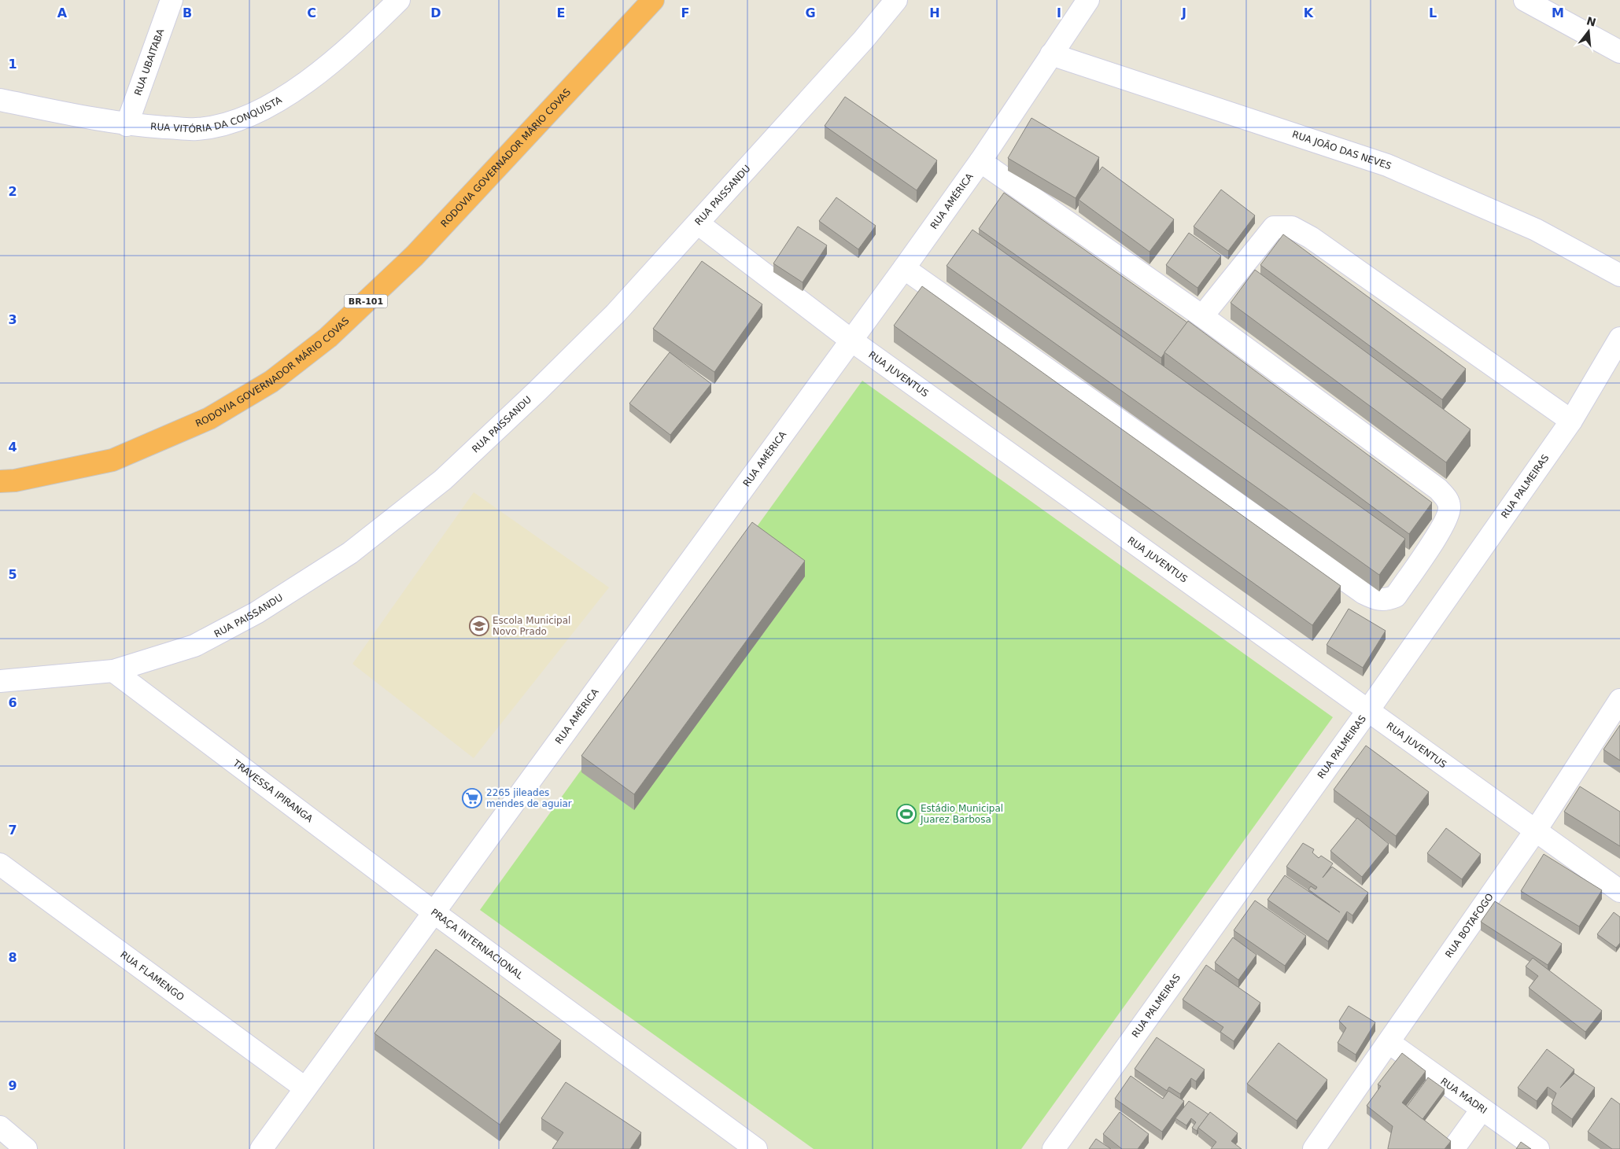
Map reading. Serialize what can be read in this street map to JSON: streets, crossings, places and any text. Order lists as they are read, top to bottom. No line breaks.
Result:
{"streets":{"highway":["RODOVIA GOVERNADOR MÁRIO COVAS","BR-101"],"street":["RUA UBAITABA","RUA VITÓRIA DA CONQUISTA","RUA JOÃO DAS NEVES","RUA PAISSANDU","RUA AMÉRICA","RUA JUVENTUS","RUA PALMEIRAS","TRAVESSA IPIRANGA","RUA BOTAFOGO","PRAÇA INTERNACIONAL","RUA FLAMENGO","RUA MADRI"]},"crossings":[["RUA UBAITABA","RUA VITÓRIA DA CONQUISTA"],["RUA JOÃO DAS NEVES","RUA AMÉRICA"],["RUA PAISSANDU","RUA JUVENTUS"],["RUA PAISSANDU","TRAVESSA IPIRANGA"],["RUA AMÉRICA","RUA JUVENTUS"],["RUA AMÉRICA","TRAVESSA IPIRANGA"],["RUA AMÉRICA","PRAÇA INTERNACIONAL"],["RUA JUVENTUS","RUA PALMEIRAS"],["RUA JUVENTUS","RUA BOTAFOGO"],["TRAVESSA IPIRANGA","PRAÇA INTERNACIONAL"],["RUA BOTAFOGO","RUA MADRI"],["PRAÇA INTERNACIONAL","RUA FLAMENGO"]],"places":{"school or university":["Escola Municipal Novo Prado"],"supermarket":["2265 jileades mendes de aguiar"],"sports":["Estádio Municipal Juarez Barbosa"]},"north":"top","grid":{"columns":["A","B","C","D","E","F","G","H","I","J","K","L","M"],"rows":["1","2","3","4","5","6","7","8","9"]}}
